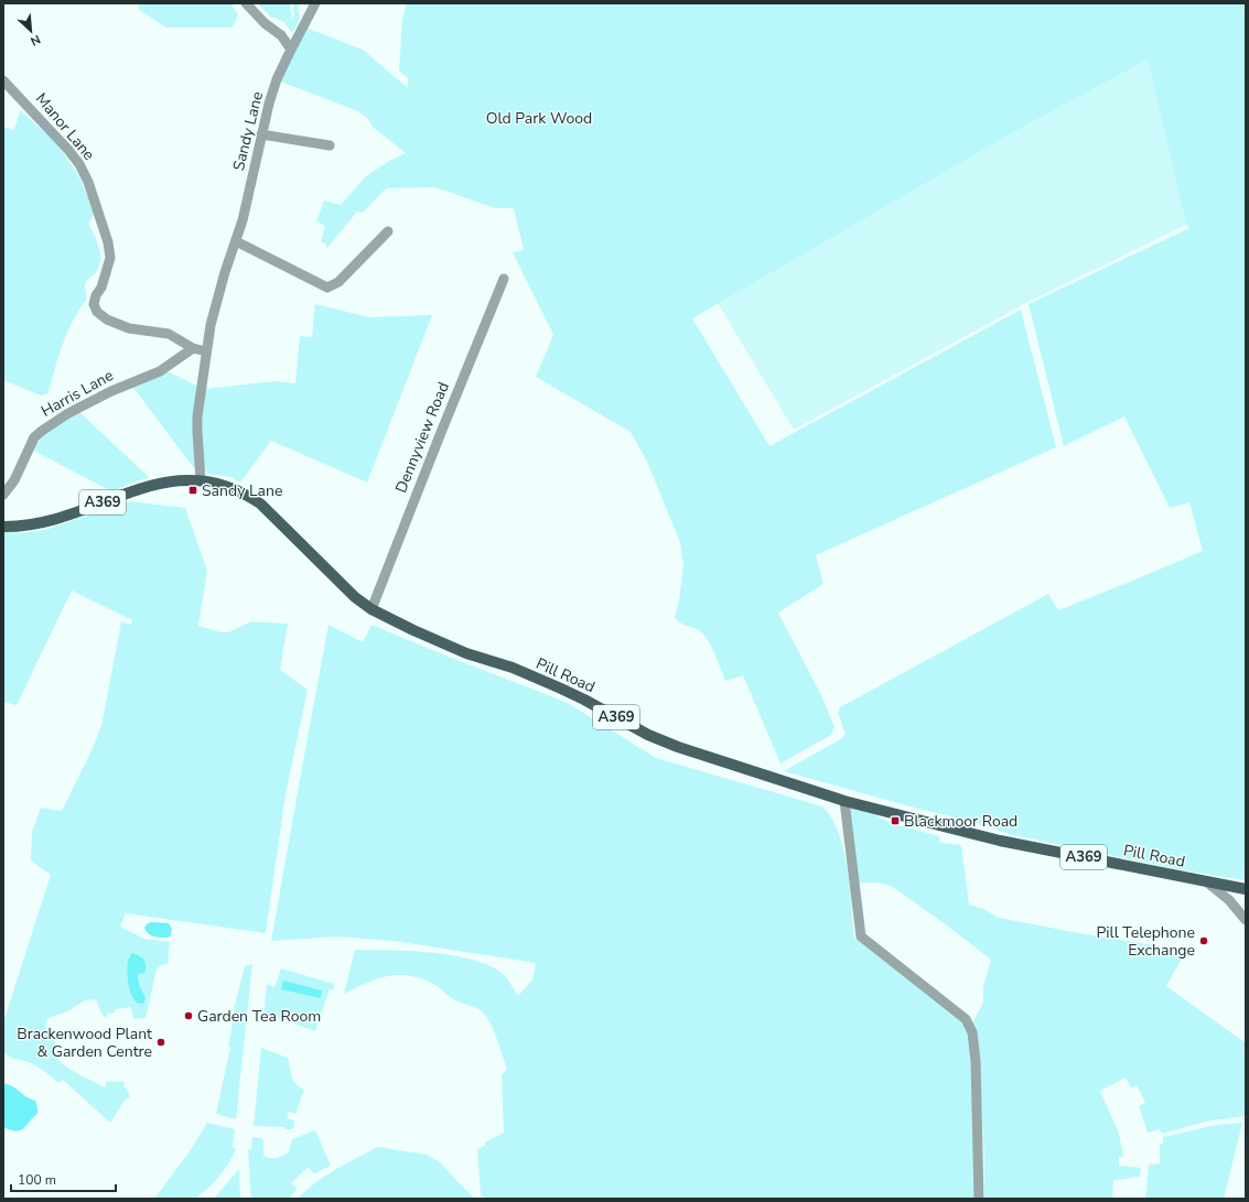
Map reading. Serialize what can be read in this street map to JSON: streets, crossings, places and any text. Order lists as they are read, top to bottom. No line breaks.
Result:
{"streets":{"main road":["A369","Pill Road"],"street":["Manor Lane","Sandy Lane","Harris Lane","Dennyview Road"]},"crossings":[["Manor Lane","Sandy Lane"],["Manor Lane","Harris Lane"],["Sandy Lane","Pill Road"],["Dennyview Road","Pill Road"],["A369","Pill Road"]],"parks":["Old Park Wood"],"places":{"transit":["Sandy Lane","Blackmoor Road"],"other":["Pill Telephone Exchange","Garden Tea Room","Brackenwood Plant & Garden Centre"]},"scale_bar":"100 m","north":"bottom right"}
